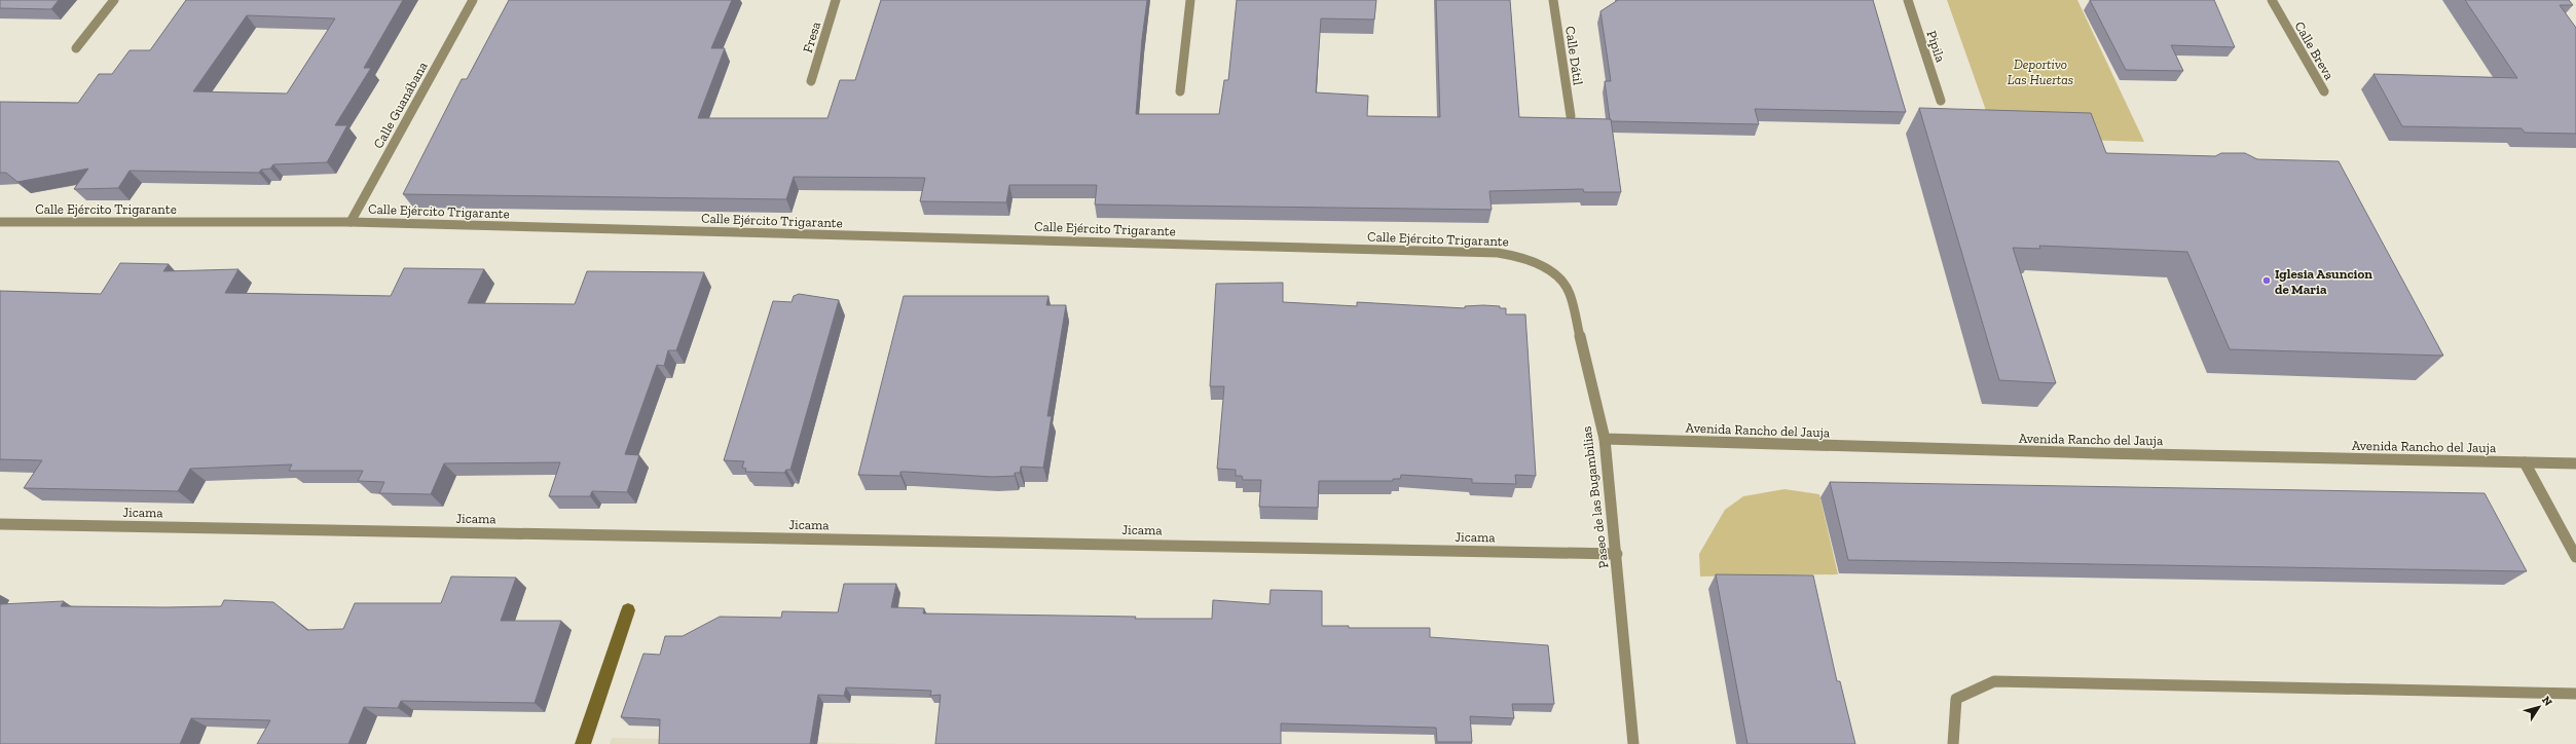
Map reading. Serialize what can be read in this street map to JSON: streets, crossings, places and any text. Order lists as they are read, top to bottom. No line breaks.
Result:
{"streets":{"street":["Fresa","Pipila","Calle Breva","Calle Dátil","Calle Guanábana","Calle Ejército Trigarante","Avenida Rancho del Jauja","Paseo de las Bugambilias","Jicama"]},"crossings":[["Calle Guanábana","Calle Ejército Trigarante"],["Calle Ejército Trigarante","Paseo de las Bugambilias"],["Avenida Rancho del Jauja","Paseo de las Bugambilias"],["Paseo de las Bugambilias","Jicama"]],"parks":["Deportivo Las Huertas"],"places":["Iglesia Asuncion de Maria"],"north":"top right"}
